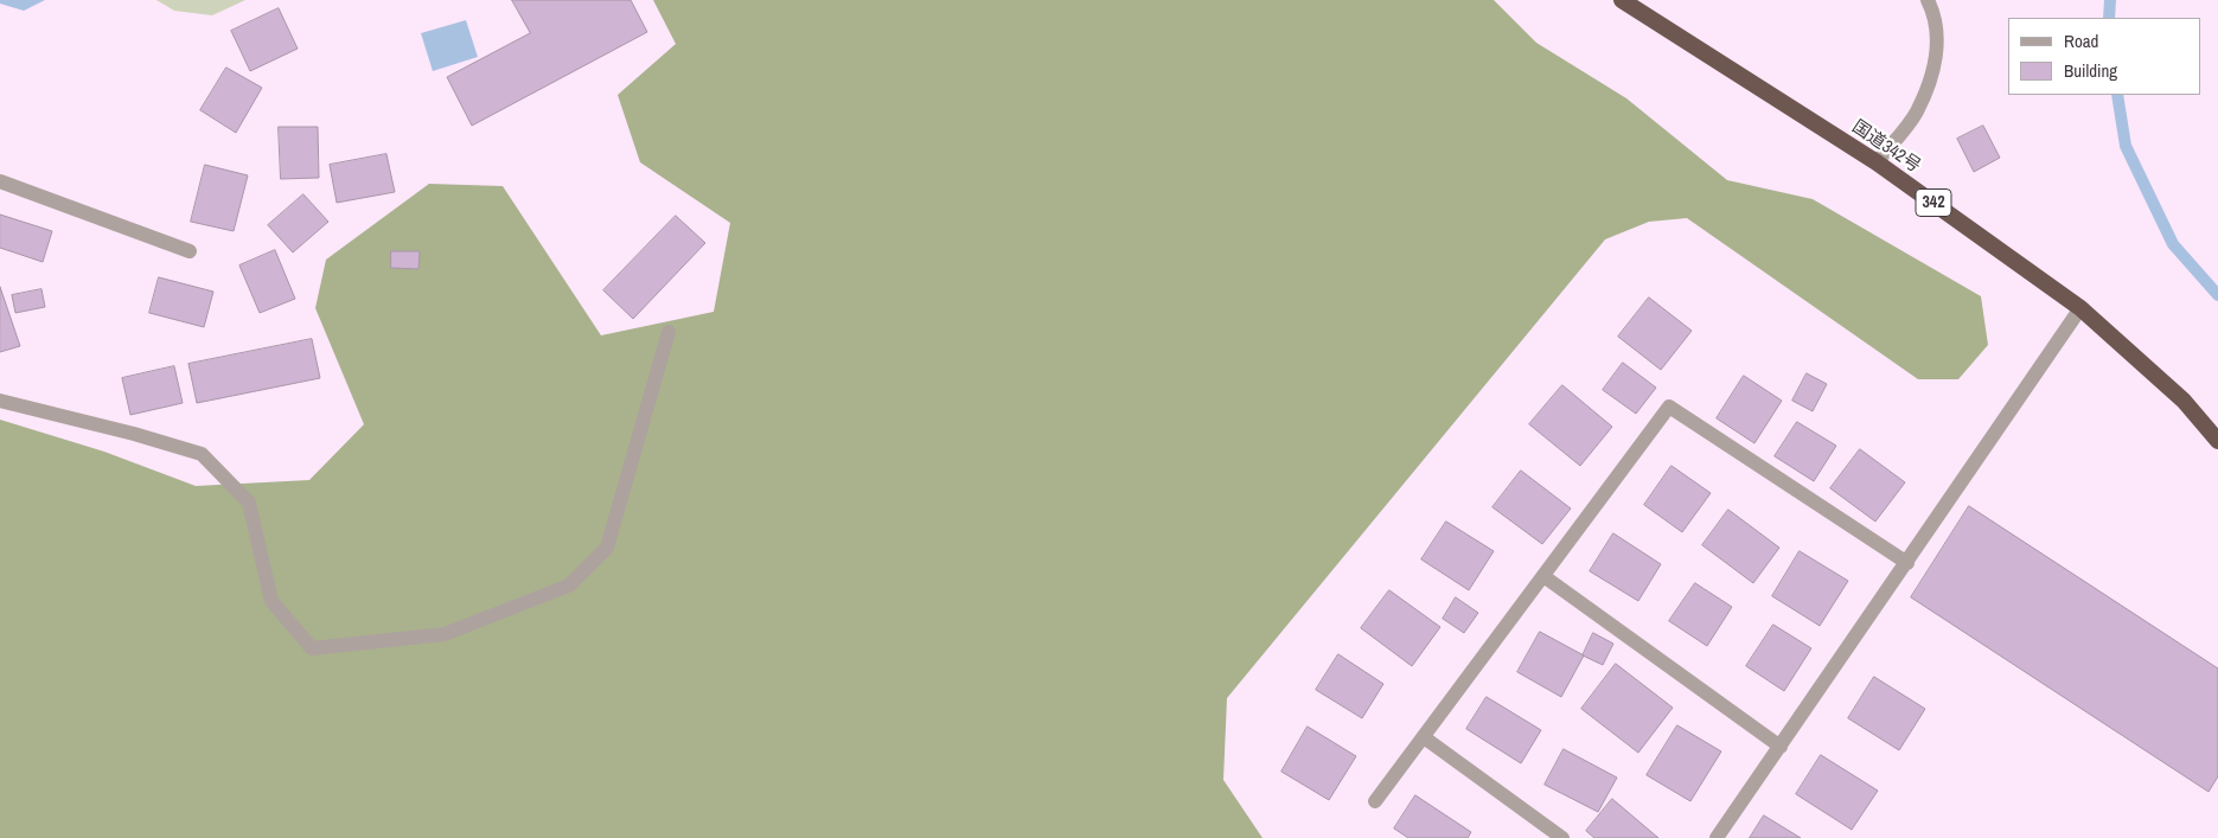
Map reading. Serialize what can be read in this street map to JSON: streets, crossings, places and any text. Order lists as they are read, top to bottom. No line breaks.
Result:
{"streets":{"highway":["国道342号","342"]},"legend":["Road","Building"]}
